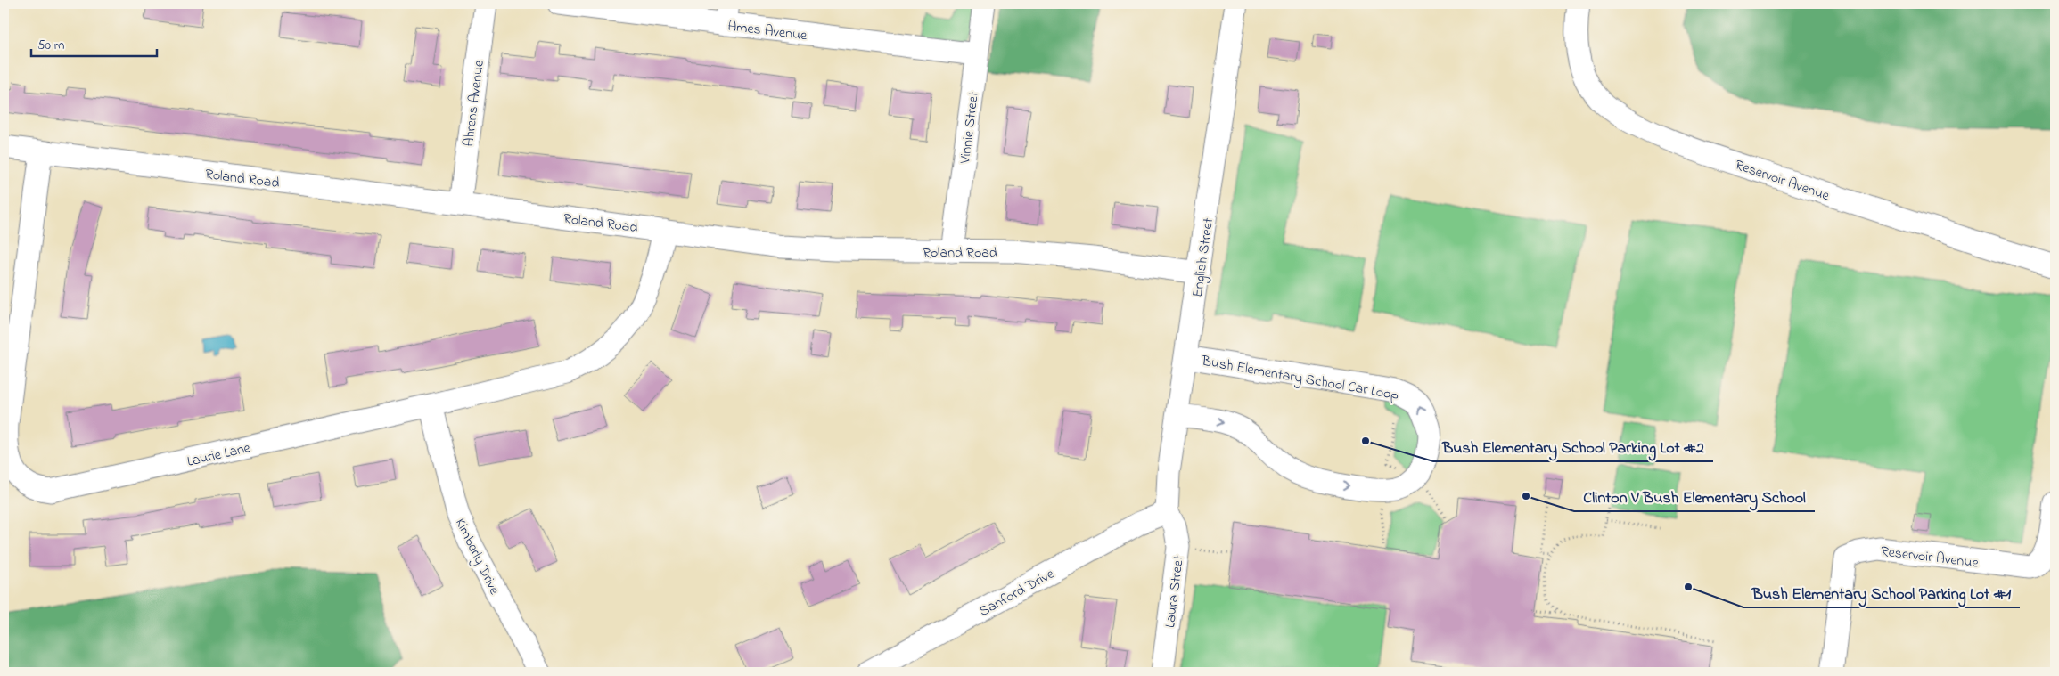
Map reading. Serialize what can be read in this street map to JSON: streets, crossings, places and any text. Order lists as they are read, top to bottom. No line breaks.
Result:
{"streets":{"street":["Ames Avenue","Ahrens Avenue","Vinnie Street","Roland Road","Reservoir Avenue","English Street","Bush Elementary School Car Loop","Laurie Lane","Kimberly Drive","Sanford Drive","Laura Street"]},"crossings":[["Ames Avenue","Vinnie Street"],["Ahrens Avenue","Roland Road"],["Vinnie Street","Roland Road"],["Roland Road","English Street"],["Roland Road","Laurie Lane"],["English Street","Bush Elementary School Car Loop"],["English Street","Sanford Drive"],["English Street","Laura Street"],["Laurie Lane","Kimberly Drive"],["Sanford Drive","Laura Street"]],"one_way":["Bush Elementary School Car Loop"],"places":["Bush Elementary School Parking Lot #2","Clinton V Bush Elementary School","Bush Elementary School Parking Lot #1"],"scale_bar":"50 m"}
